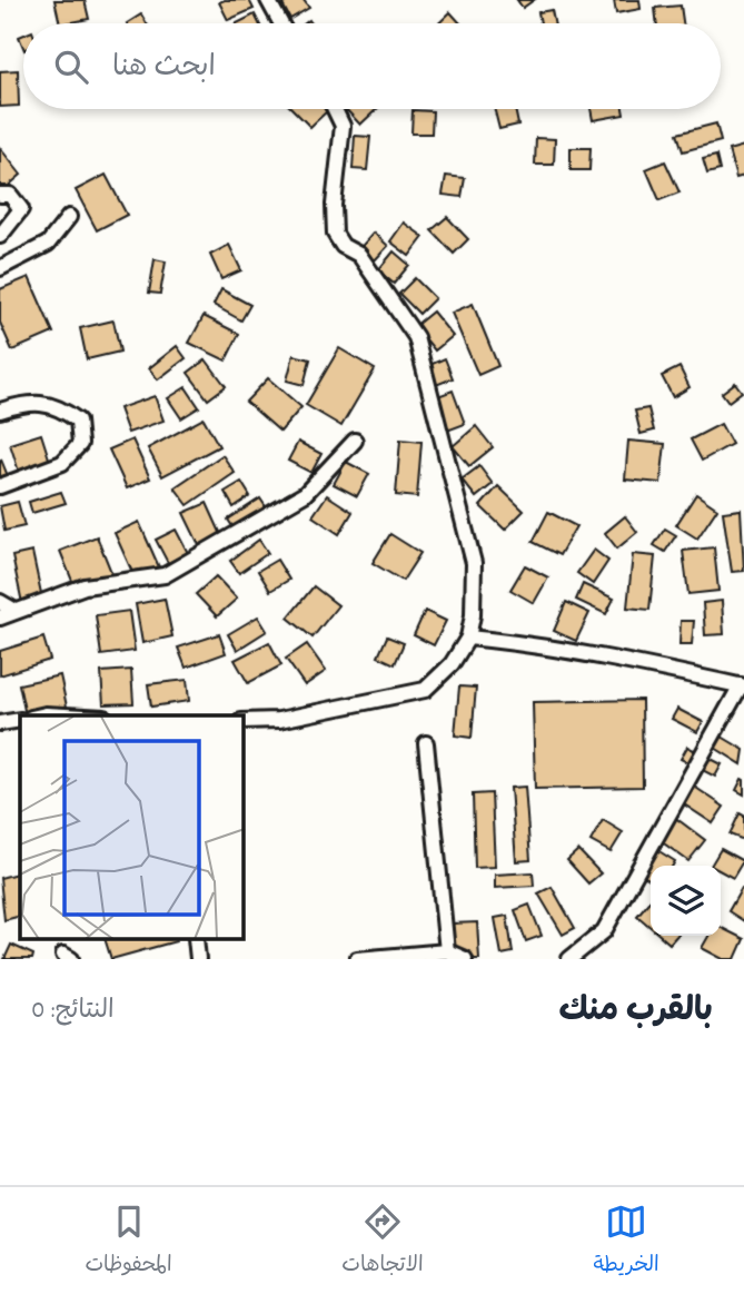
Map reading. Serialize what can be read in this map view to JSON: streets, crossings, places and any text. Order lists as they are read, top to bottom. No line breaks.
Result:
{"page":{"search":"ابحث هنا","heading":["بالقرب منك","النتائج: 0"],"nav":["الخريطة","الاتجاهات","المحفوظات"]}}
